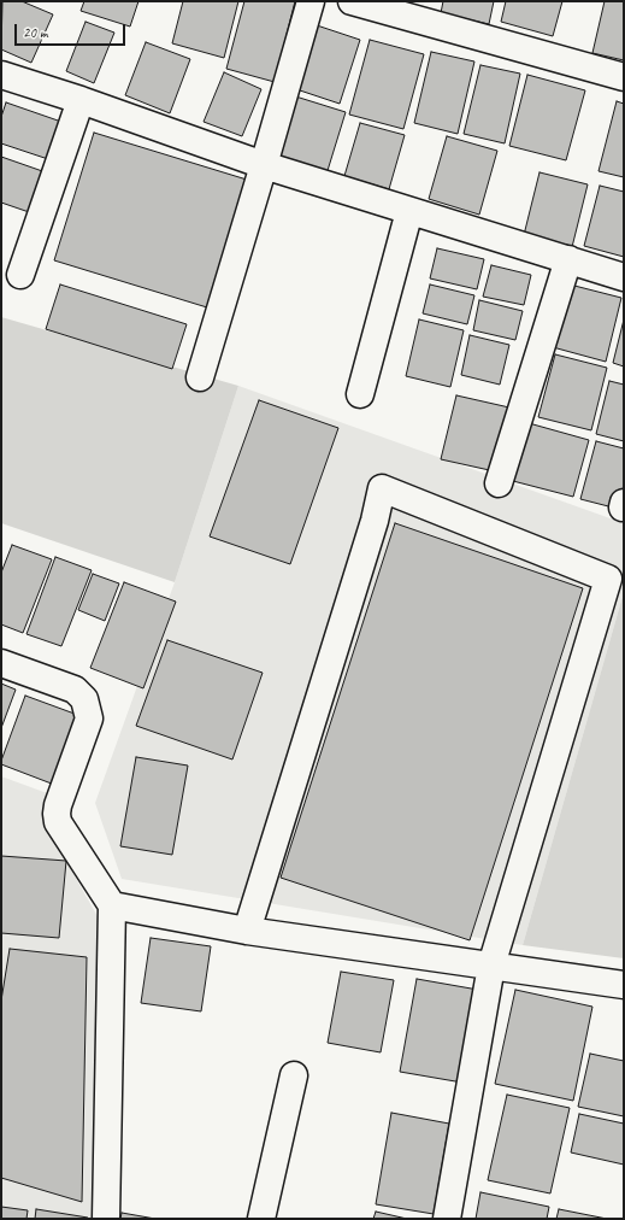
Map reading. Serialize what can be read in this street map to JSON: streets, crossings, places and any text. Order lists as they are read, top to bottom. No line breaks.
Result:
{"scale_bar":"20 m"}
